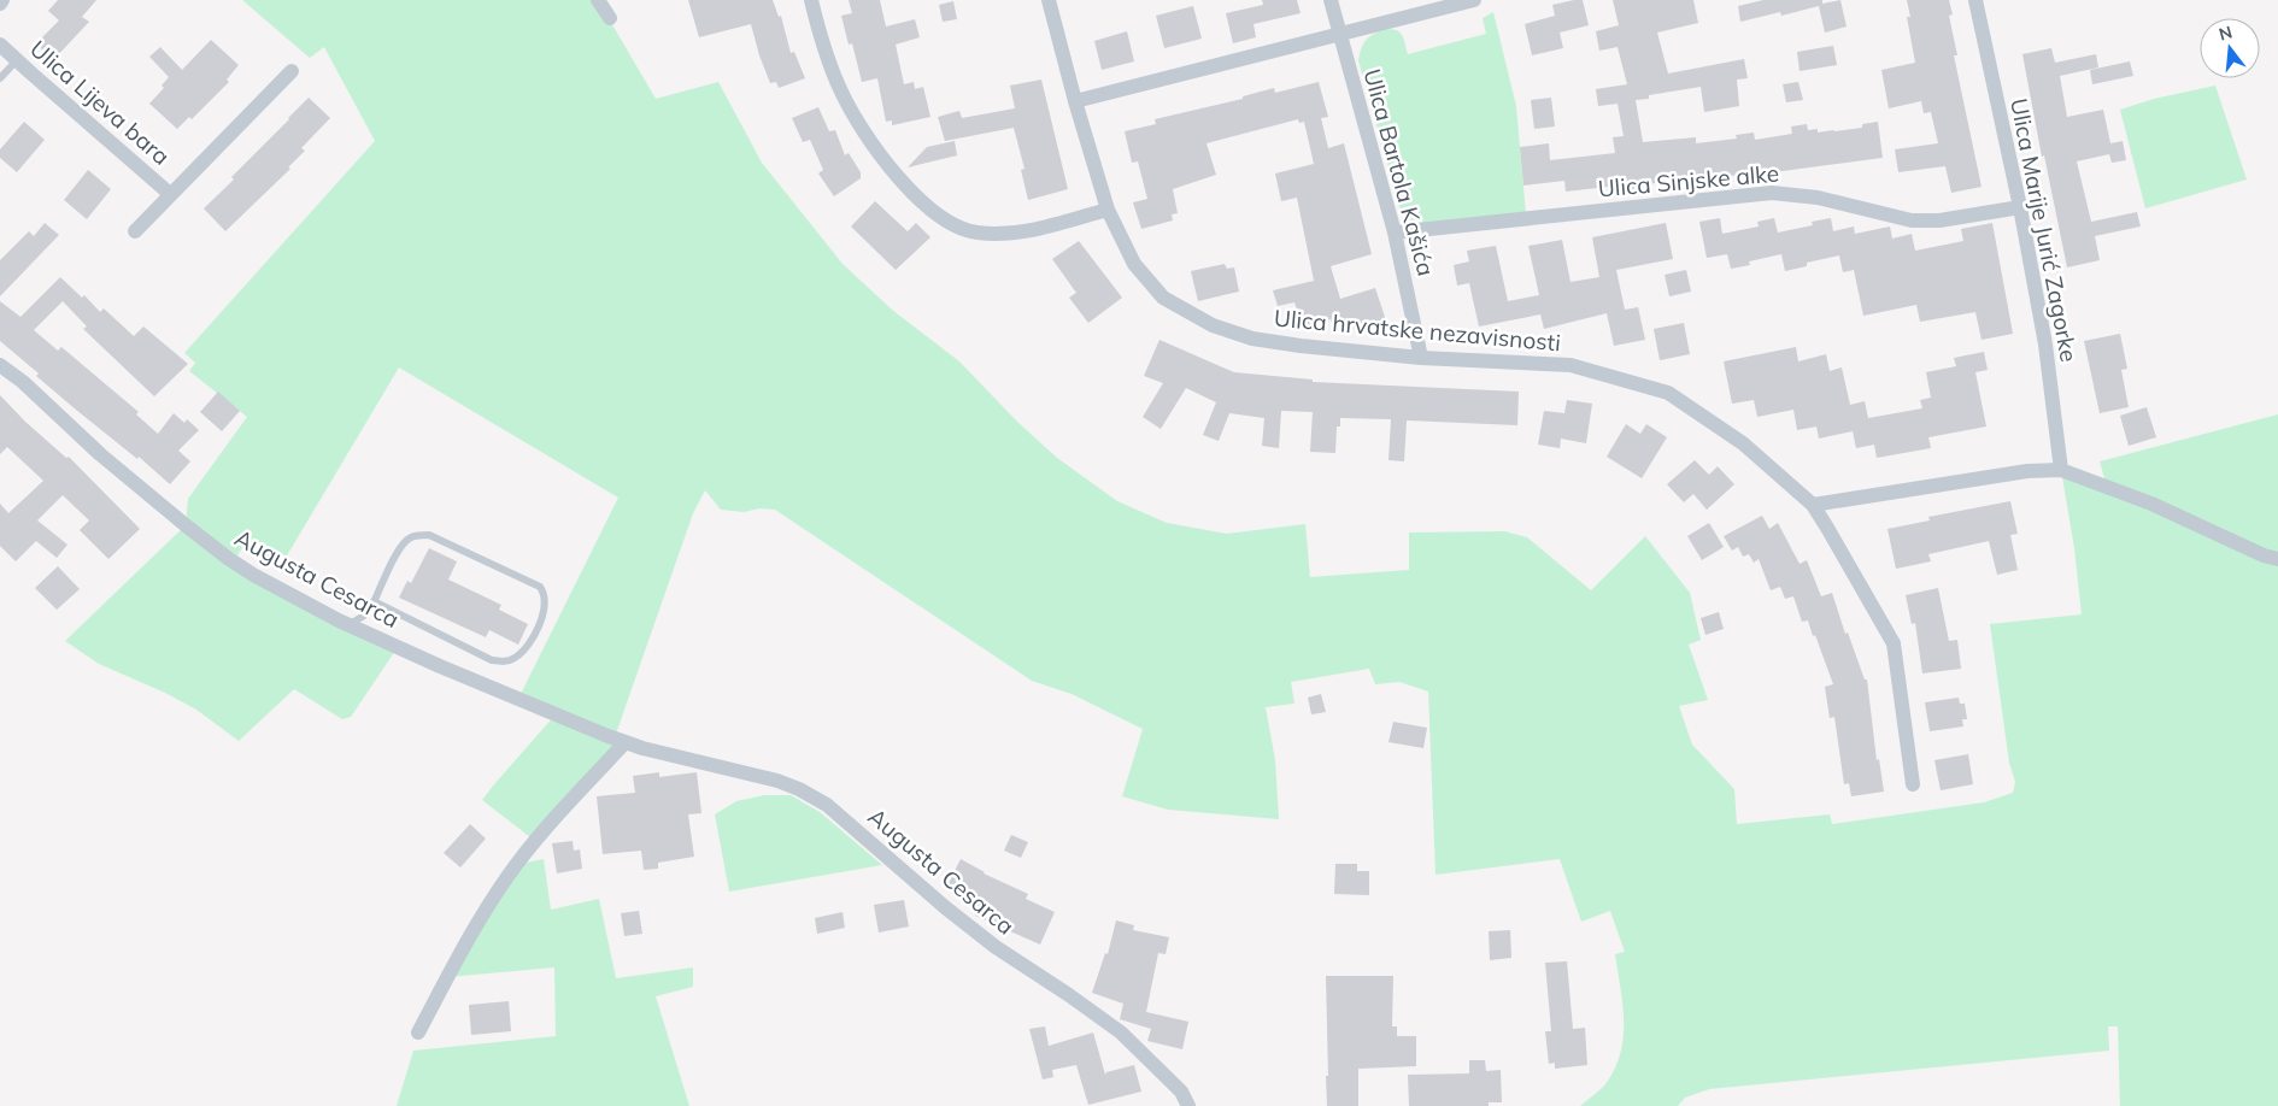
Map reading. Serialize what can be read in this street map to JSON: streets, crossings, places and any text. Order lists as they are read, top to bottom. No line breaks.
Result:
{"streets":{"street":["Ulica Lijeva bara","Ulica Bartola Kašića","Ulica Sinjske alke","Ulica Marije Jurić Zagorke","Ulica hrvatske nezavisnosti","Augusta Cesarca"]},"crossings":[["Ulica Bartola Kašića","Ulica Sinjske alke"],["Ulica Bartola Kašića","Ulica hrvatske nezavisnosti"],["Ulica Sinjske alke","Ulica Marije Jurić Zagorke"]],"north":"top"}
